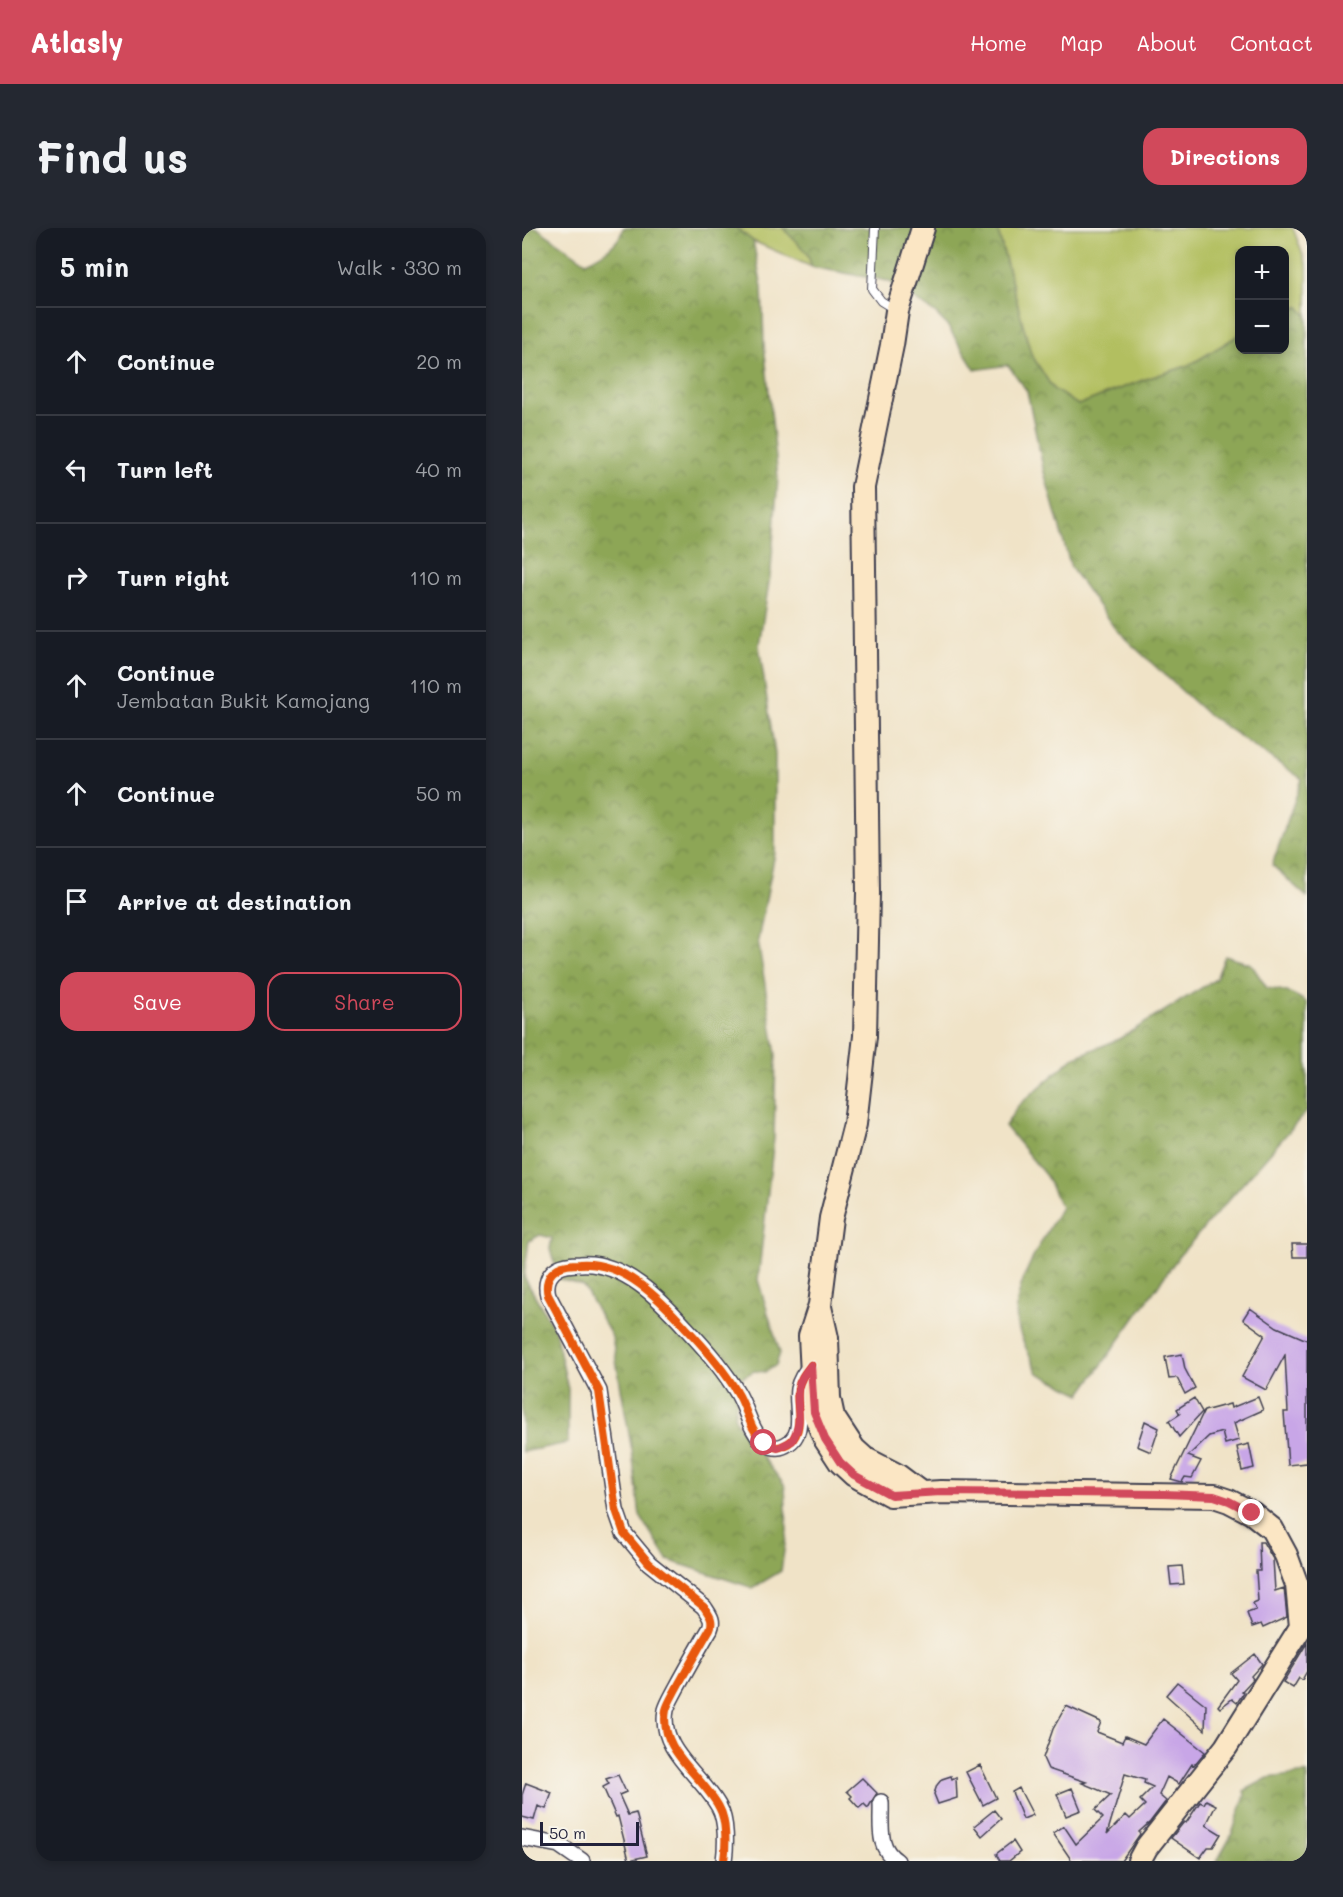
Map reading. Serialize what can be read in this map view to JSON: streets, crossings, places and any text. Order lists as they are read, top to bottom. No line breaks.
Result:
{"scale_bar":"50 m","page":{"header":"Atlasly","nav":["Home","Map","About","Contact"],"buttons":["Directions",["Save","Share"]],"title":"Find us","heading":["5 min","Walk · 330 m"],"map_buttons":["+","−"],"list":[["Continue","20 m"],["Turn left","40 m"],["Turn right","110 m"],["Continue","Jembatan Bukit Kamojang","110 m"],["Continue","50 m"],"Arrive at destination"],"scale":"50 m"}}
